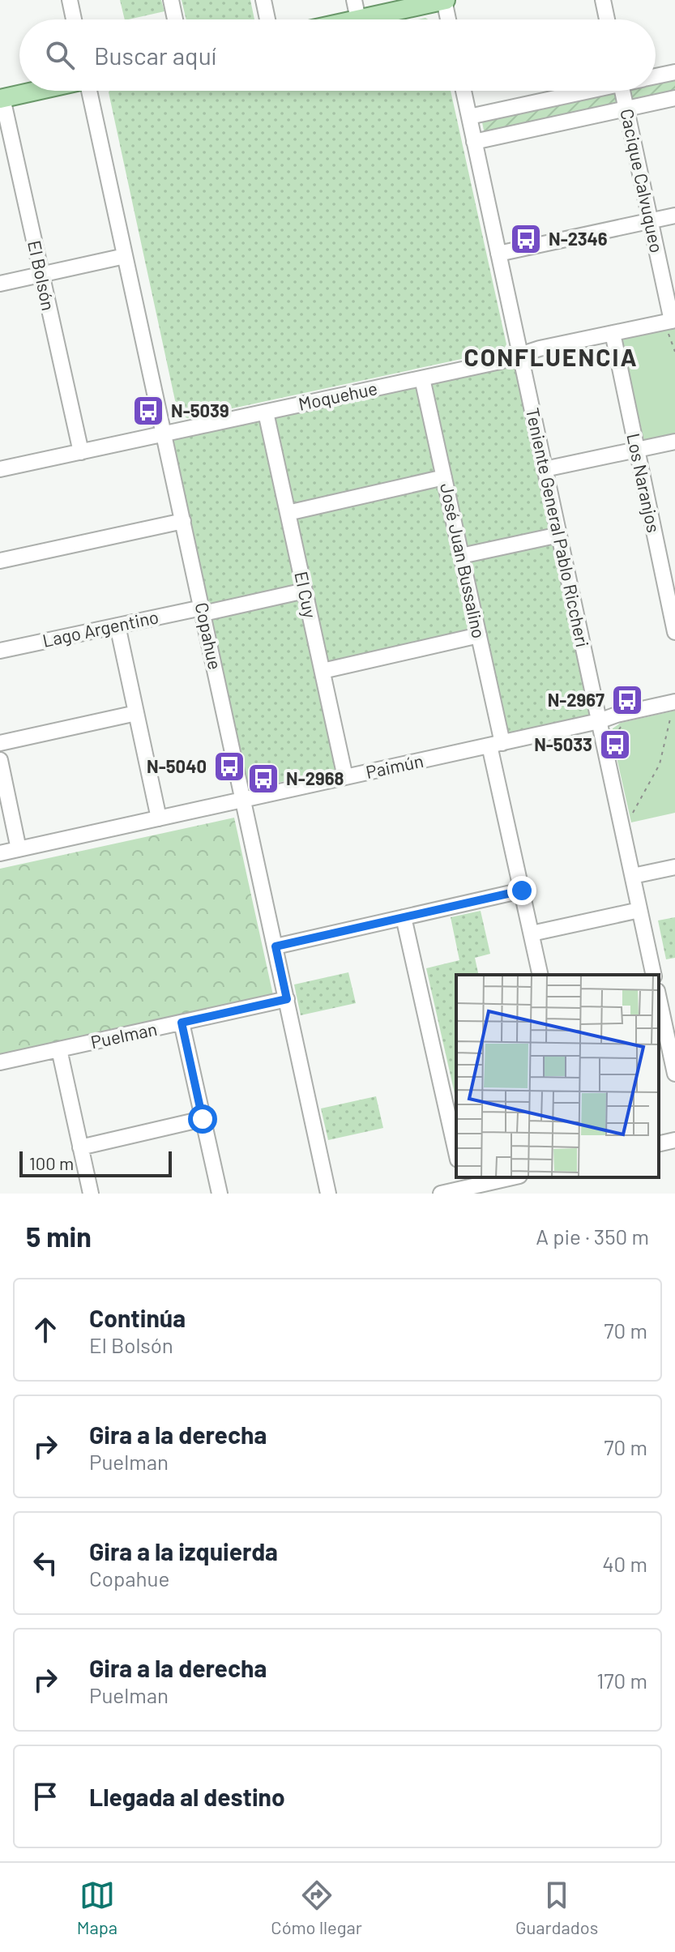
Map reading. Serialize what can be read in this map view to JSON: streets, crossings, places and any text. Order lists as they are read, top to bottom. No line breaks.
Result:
{"streets":{"street":["Cacique Calvuqueo","El Bolsón","Moquehue","Los Naranjos","Teniente General Pablo Riccheri","José Juan Bussalino","El Cuy","Lago Argentino","Copahue","Paimún","Puelman"]},"crossings":[["Cacique Calvuqueo","Moquehue"],["El Bolsón","Moquehue"],["Moquehue","Los Naranjos"],["Moquehue","Teniente General Pablo Riccheri"],["Moquehue","José Juan Bussalino"],["Moquehue","El Cuy"],["Moquehue","Copahue"],["Teniente General Pablo Riccheri","Paimún"],["José Juan Bussalino","Paimún"],["El Cuy","Lago Argentino"],["El Cuy","Paimún"],["Lago Argentino","Copahue"],["Copahue","Paimún"],["Copahue","Puelman"]],"districts":["CONFLUENCIA"],"places":{"bus stop":["N-2346","N-5039","N-2967","N-5033","N-5040","N-2968"]},"scale_bar":"100 m","page":{"search":"Buscar aquí","scale":"100 m","heading":["5 min","A pie · 350 m"],"list":[["Continúa","El Bolsón","70 m"],["Gira a la derecha","Puelman","70 m"],["Gira a la izquierda","Copahue","40 m"],["Gira a la derecha","Puelman","170 m"],"Llegada al destino"],"nav":["Mapa","Cómo llegar","Guardados"]}}
